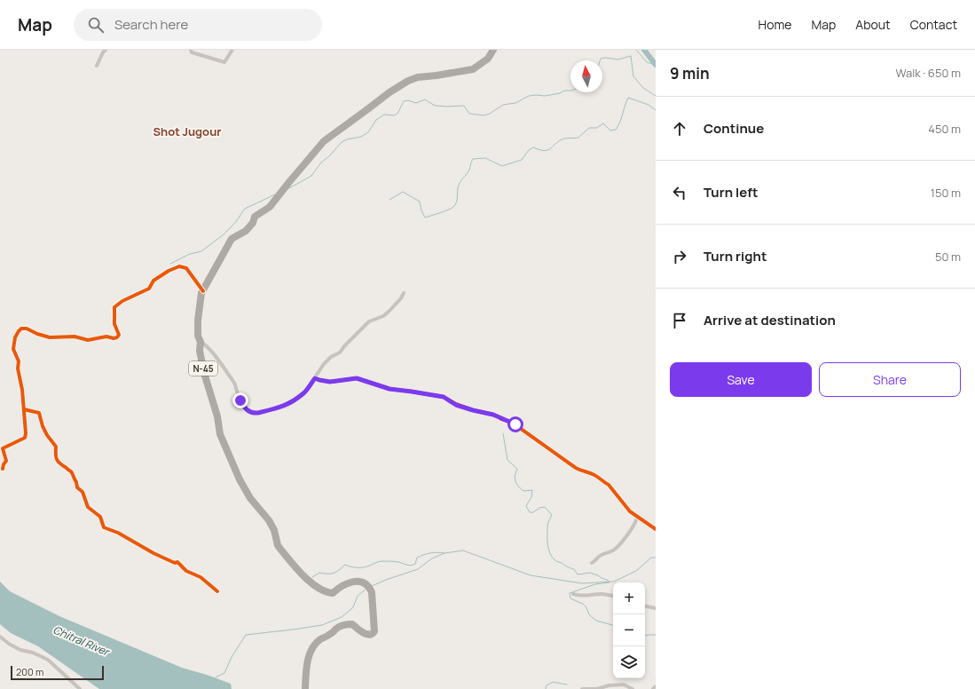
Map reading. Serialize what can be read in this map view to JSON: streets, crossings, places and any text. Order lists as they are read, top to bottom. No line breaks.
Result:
{"streets":{"highway":["N-45"]},"districts":["Shot Jugour"],"water":["Chitral River"],"scale_bar":"200 m","north":"top","page":{"header":"Map","search":"Search here","nav":["Home","Map","About","Contact"],"heading":["9 min","Walk · 650 m"],"list":[["Continue","450 m"],["Turn left","150 m"],["Turn right","50 m"],"Arrive at destination"],"buttons":["Save","Share"],"map_buttons":["+","−"],"scale":"200 m"}}
